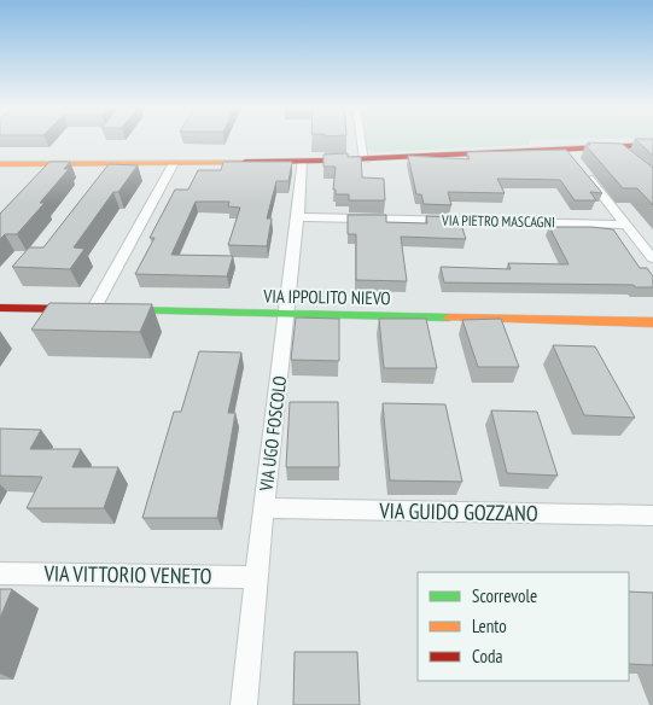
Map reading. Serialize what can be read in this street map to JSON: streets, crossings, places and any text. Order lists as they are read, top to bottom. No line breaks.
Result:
{"streets":{"street":["VIA PIETRO MASCAGNI","VIA IPPOLITO NIEVO","VIA UGO FOSCOLO","VIA GUIDO GOZZANO","VIA VITTORIO VENETO"]},"crossings":[["VIA PIETRO MASCAGNI","VIA UGO FOSCOLO"],["VIA IPPOLITO NIEVO","VIA UGO FOSCOLO"],["VIA UGO FOSCOLO","VIA GUIDO GOZZANO"],["VIA UGO FOSCOLO","VIA VITTORIO VENETO"]],"legend":["Scorrevole","Lento","Coda"]}
